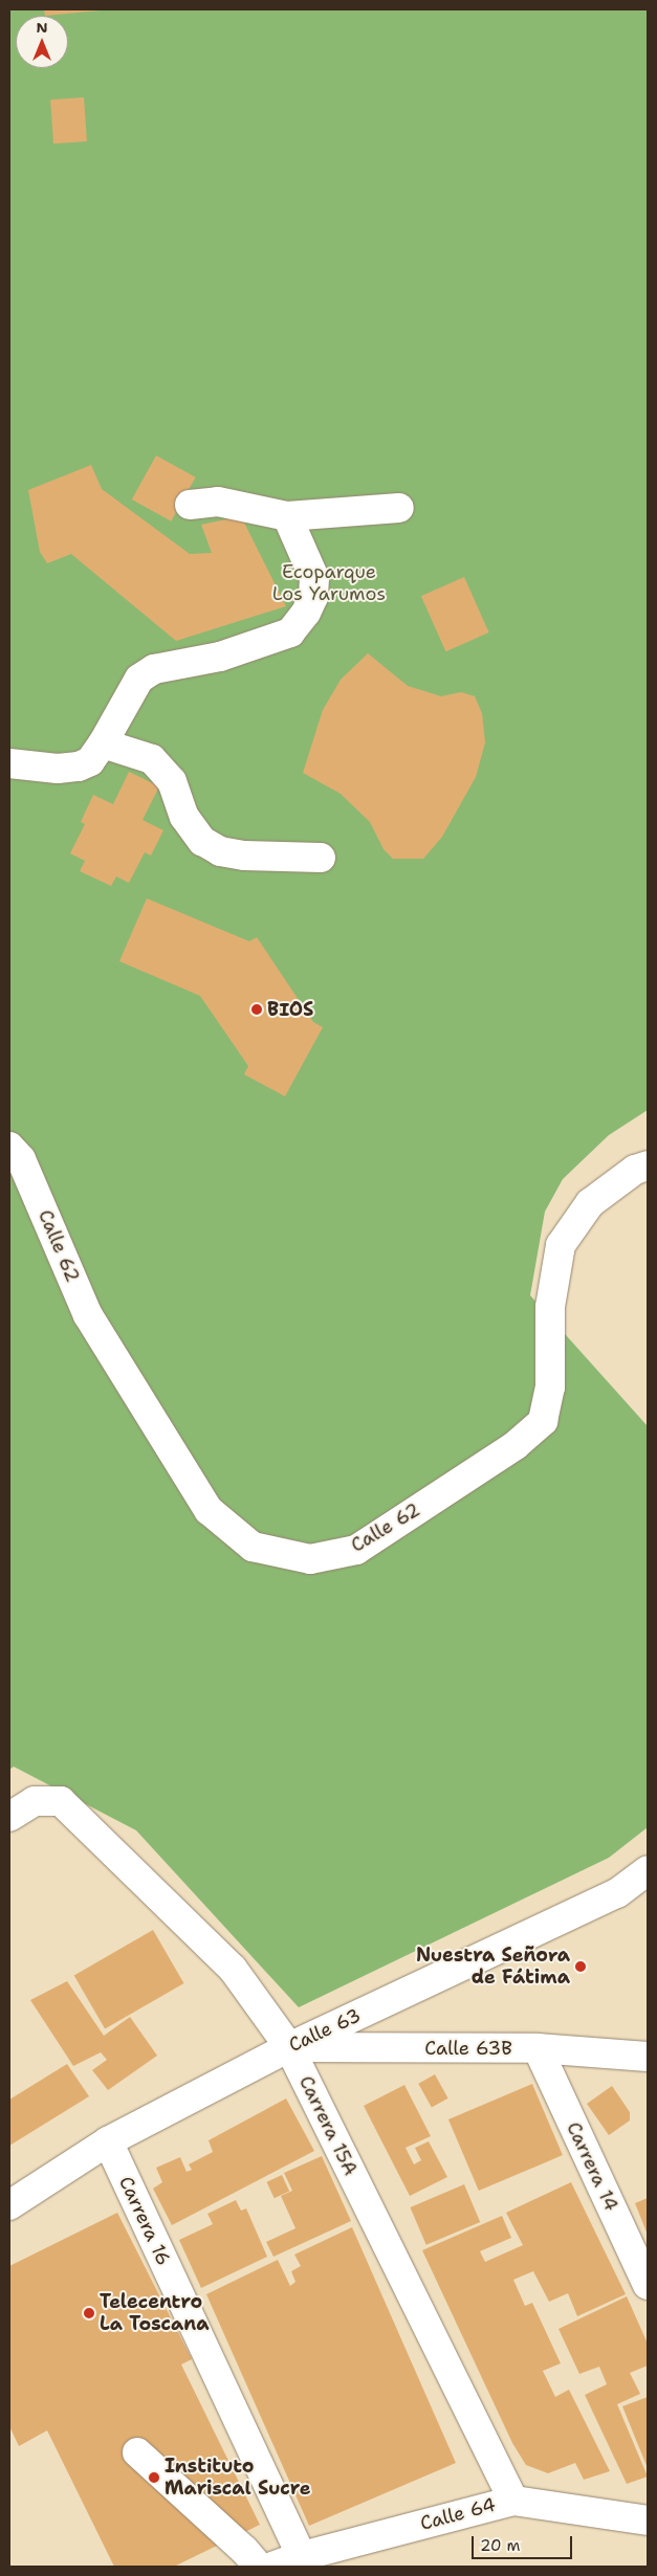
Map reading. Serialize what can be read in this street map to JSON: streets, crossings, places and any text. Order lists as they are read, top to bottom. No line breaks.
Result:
{"streets":{"street":["Calle 62","Calle 63","Calle 63B","Carrera 15A","Carrera 14","Carrera 16","Calle 64"]},"crossings":[["Calle 63","Calle 63B"],["Calle 63","Carrera 15A"],["Calle 63","Carrera 16"],["Calle 63B","Carrera 15A"],["Calle 63B","Carrera 14"],["Carrera 15A","Calle 64"],["Carrera 16","Calle 64"]],"parks":["Ecoparque Los Yarumos"],"places":["BIOS","Nuestra Señora de Fátima","Telecentro La Toscana","Instituto Mariscal Sucre"],"scale_bar":"20 m","north":"top"}
